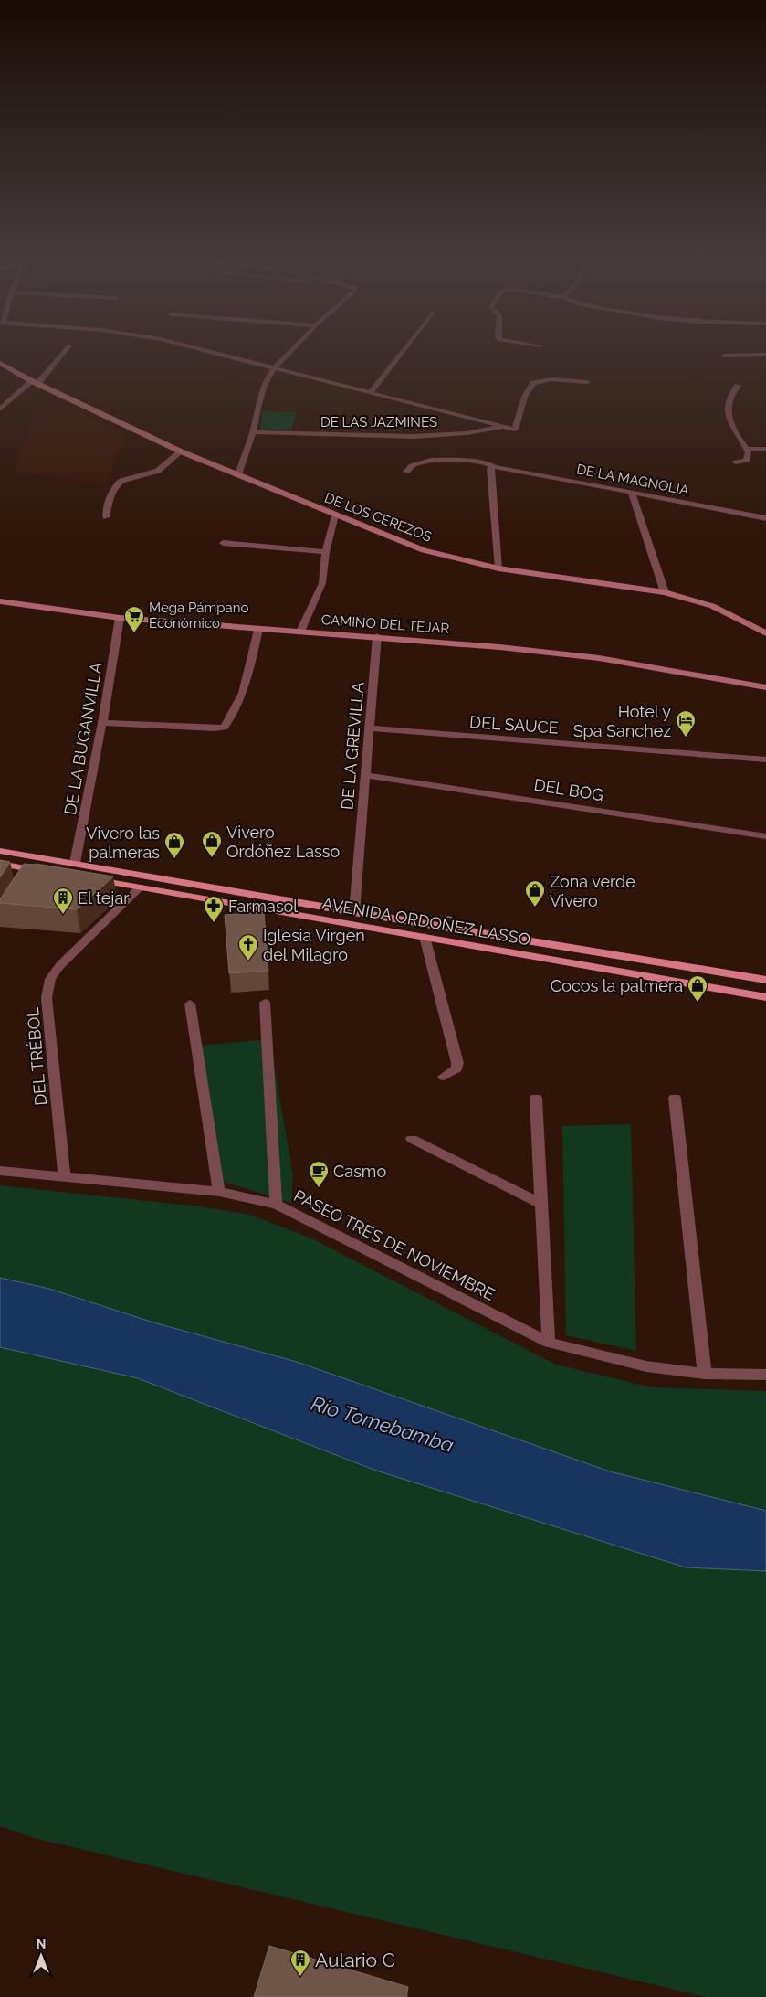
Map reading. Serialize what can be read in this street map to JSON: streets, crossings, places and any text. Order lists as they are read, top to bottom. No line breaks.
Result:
{"streets":{"main road":["AVENIDA ORDOÑEZ LASSO"],"street":["DE LAS JAZMINES","DE LA MAGNOLIA","DE LOS CEREZOS","CAMINO DEL TEJAR","DEL SAUCE","DE LA BUGANVILLA","DE LA GREVILLA","DEL BOG","DEL TRÉBOL","PASEO TRES DE NOVIEMBRE"]},"crossings":[["CAMINO DEL TEJAR","DE LA BUGANVILLA"],["CAMINO DEL TEJAR","DE LA GREVILLA"],["DEL SAUCE","DE LA GREVILLA"],["DE LA BUGANVILLA","AVENIDA ORDOÑEZ LASSO"],["DE LA GREVILLA","DEL BOG"],["DE LA GREVILLA","AVENIDA ORDOÑEZ LASSO"],["AVENIDA ORDOÑEZ LASSO","DEL TRÉBOL"],["DEL TRÉBOL","PASEO TRES DE NOVIEMBRE"]],"water":["Río Tomebamba"],"places":{"supermarket":["Mega Pámpano Económico"],"hotel":["Hotel y Spa Sanchez"],"shop":["Vivero Ordóñez Lasso","Vivero las palmeras","Zona verde Vivero","Cocos la palmera"],"building":["El tejar","Aulario C"],"pharmacy":["Farmasol"],"church":["Iglesia Virgen del Milagro"],"cafe":["Casmo"]},"north":"top"}
